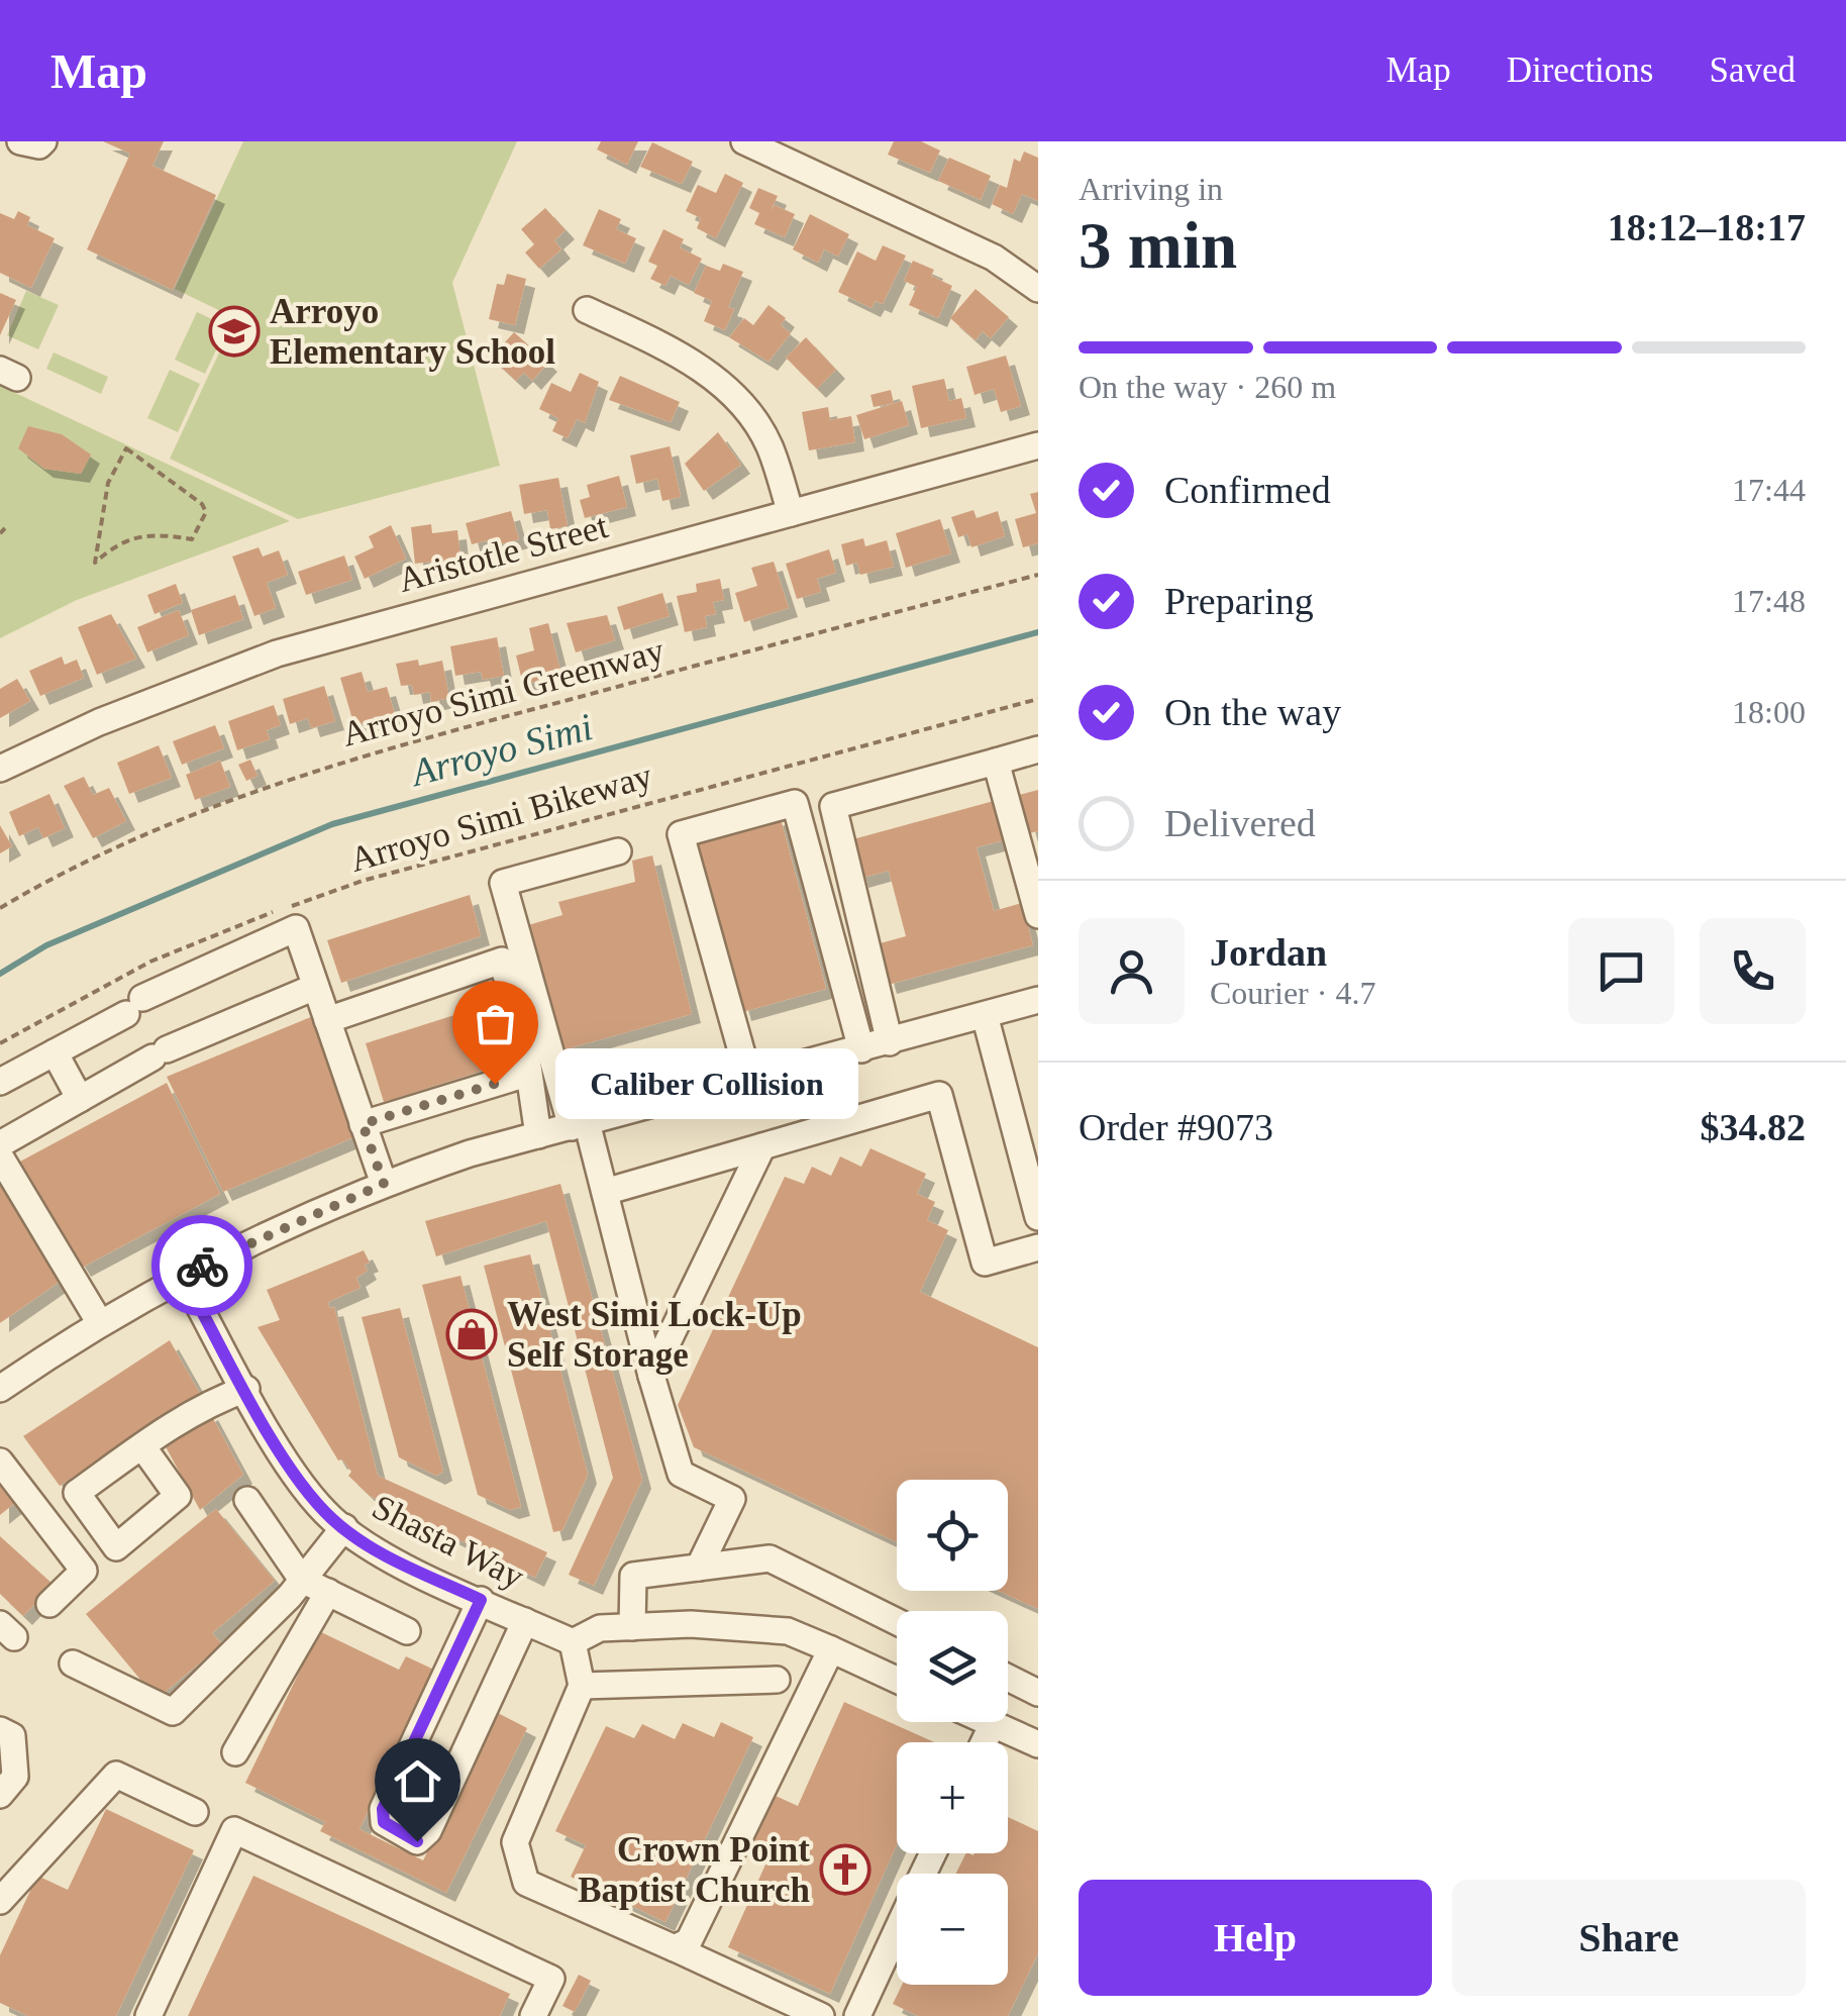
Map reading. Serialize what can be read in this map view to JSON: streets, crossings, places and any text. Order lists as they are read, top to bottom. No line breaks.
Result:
{"streets":{"street":["Aristotle Street","Shasta Way"],"path":["Arroyo Simi Greenway","Arroyo Simi Bikeway"]},"water":["Arroyo Simi"],"places":{"school or university":["Arroyo Elementary School"],"other":["Caliber Collision"],"shop":["West Simi Lock-Up Self Storage"],"church":["Crown Point Baptist Church"]},"page":{"header":"Map","nav":["Map","Directions","Saved"],"heading":["3 min","Arriving in","18:12–18:17"],"panel":["Jordan","Courier · 4.7","Order #9073","$34.82"],"bar":"On the way · 260 m","list":[["Confirmed","17:44"],["Preparing","17:48"],["On the way","18:00"],"Delivered"],"bubble":"Caliber Collision","map_buttons":["+","−"],"buttons":["Help","Share"]}}
